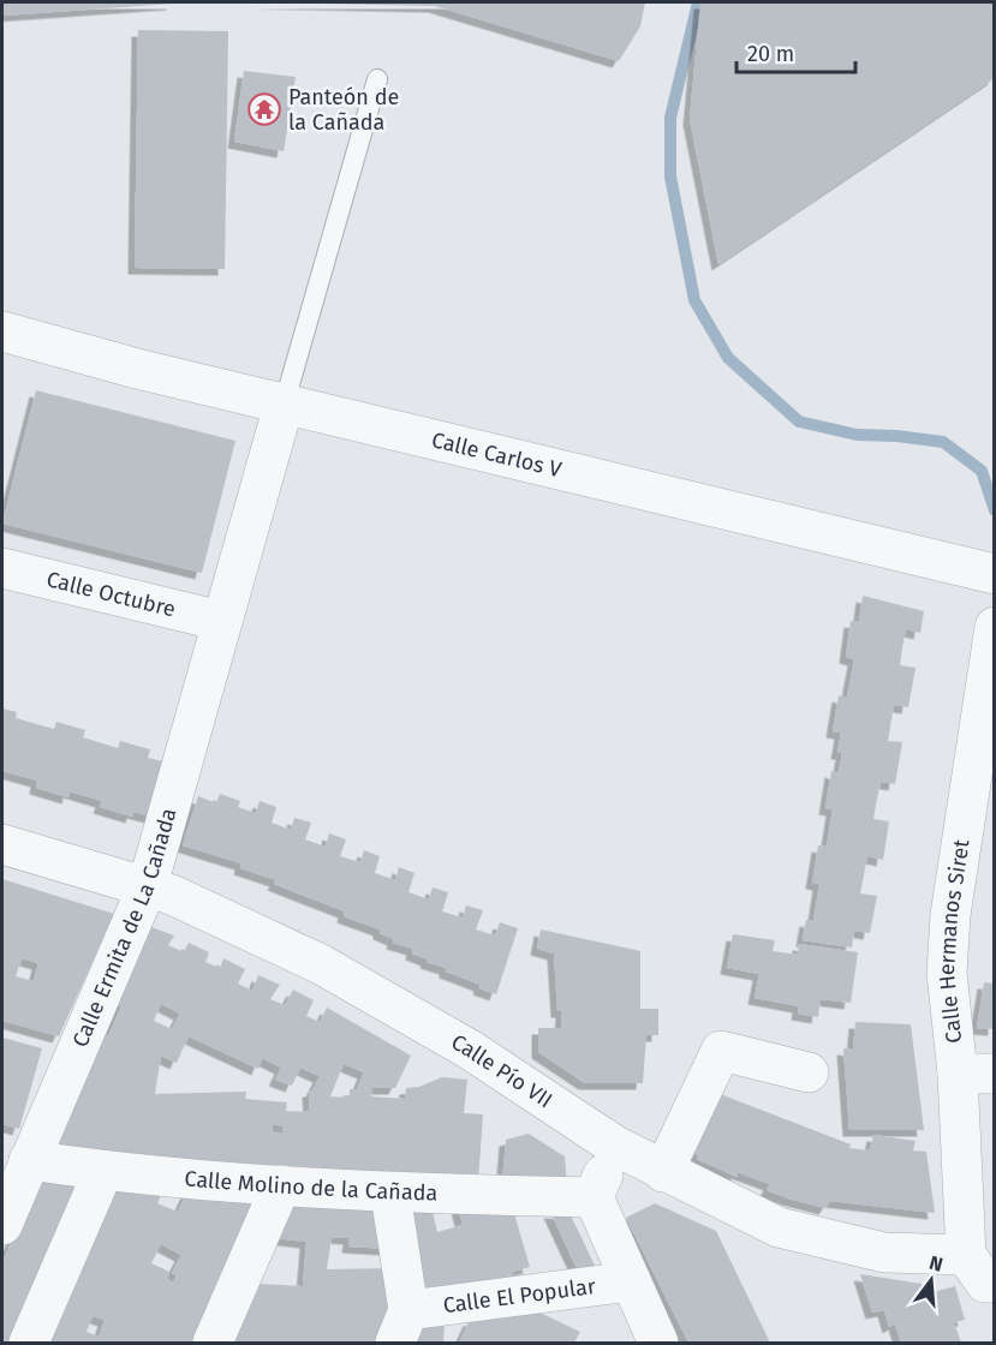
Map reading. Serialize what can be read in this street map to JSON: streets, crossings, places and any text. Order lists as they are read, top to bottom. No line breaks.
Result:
{"streets":{"street":["Calle Carlos V","Calle Octubre","Calle Ermita de La Cañada","Calle Hermanos Siret","Calle Pío VII","Calle Molino de la Cañada","Calle El Popular"]},"crossings":[["Calle Carlos V","Calle Ermita de La Cañada"],["Calle Octubre","Calle Ermita de La Cañada"],["Calle Ermita de La Cañada","Calle Pío VII"],["Calle Ermita de La Cañada","Calle Molino de la Cañada"],["Calle Hermanos Siret","Calle Pío VII"]],"places":{"temple":["Panteón de la Cañada"]},"scale_bar":"20 m","north":"top"}
